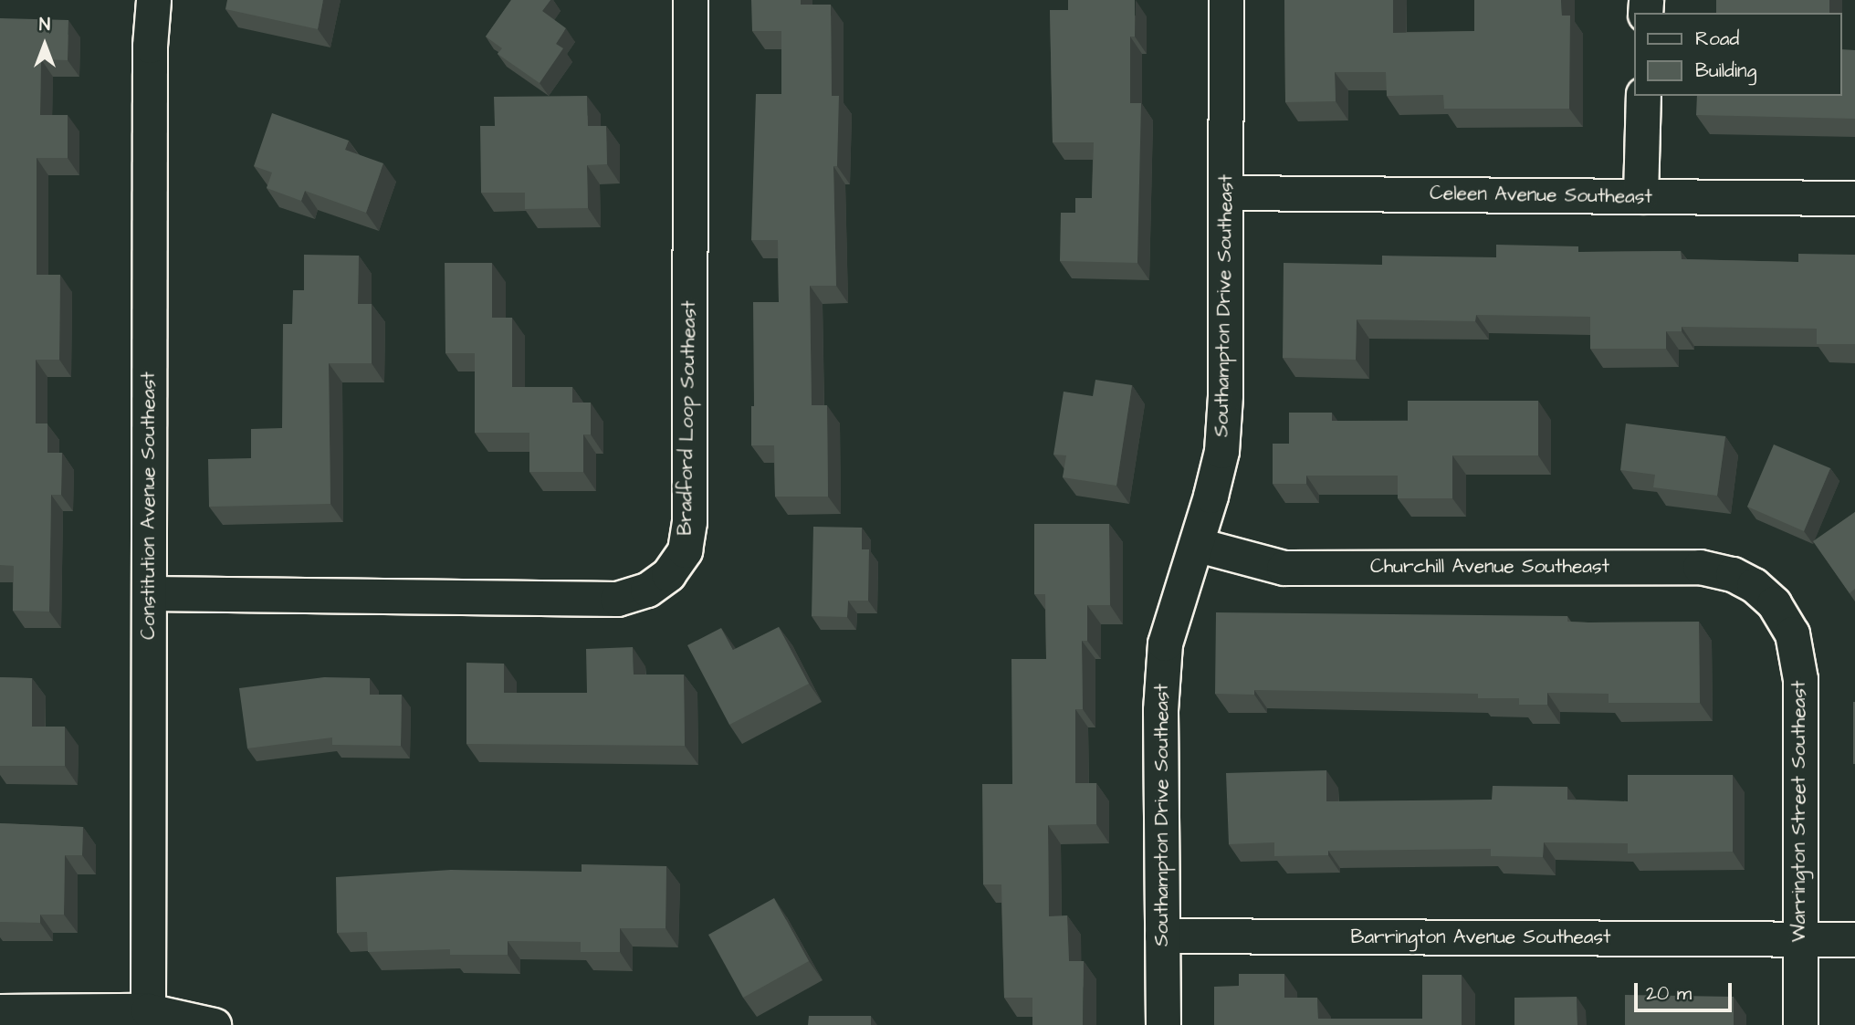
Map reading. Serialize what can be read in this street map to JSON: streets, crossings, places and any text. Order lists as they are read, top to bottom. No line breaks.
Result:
{"streets":{"street":["Celeen Avenue Southeast","Southampton Drive Southeast","Bradford Loop Southeast","Constitution Avenue Southeast","Churchill Avenue Southeast","Warrington Street Southeast","Barrington Avenue Southeast"]},"crossings":[["Celeen Avenue Southeast","Southampton Drive Southeast"],["Southampton Drive Southeast","Churchill Avenue Southeast"],["Southampton Drive Southeast","Barrington Avenue Southeast"],["Bradford Loop Southeast","Constitution Avenue Southeast"],["Churchill Avenue Southeast","Warrington Street Southeast"],["Warrington Street Southeast","Barrington Avenue Southeast"]],"legend":["Road","Building"],"scale_bar":"20 m","north":"top"}
